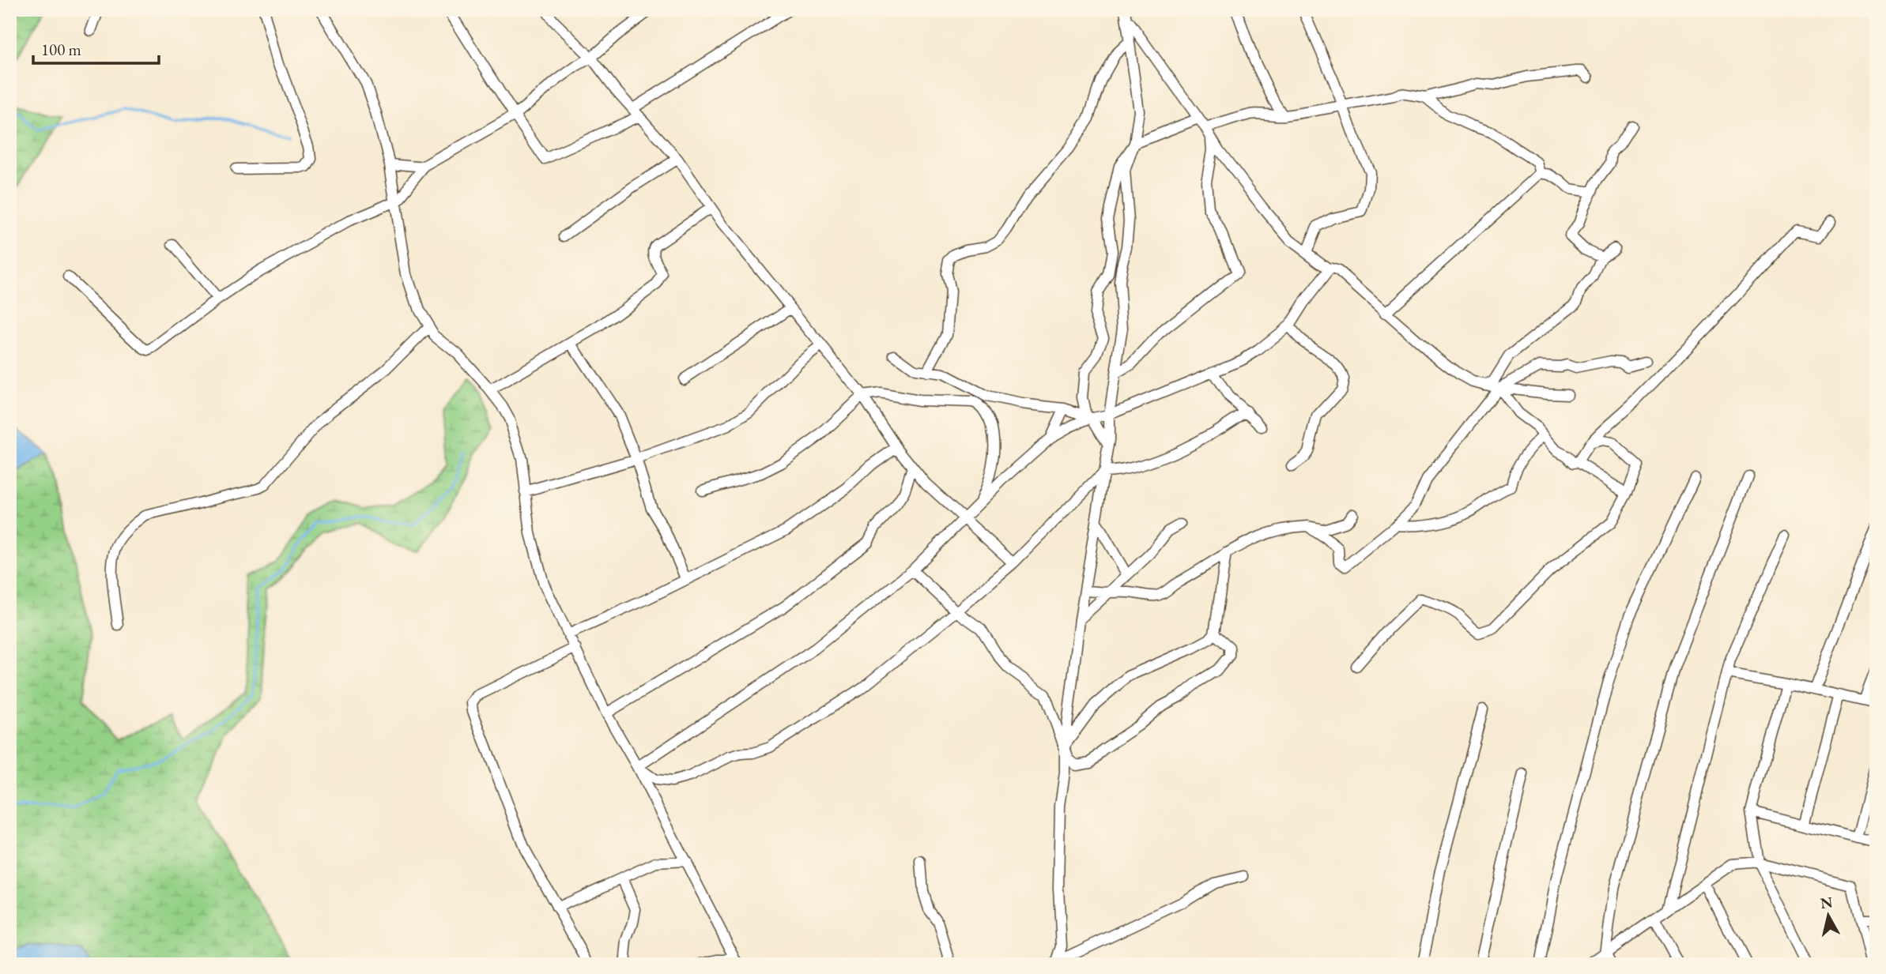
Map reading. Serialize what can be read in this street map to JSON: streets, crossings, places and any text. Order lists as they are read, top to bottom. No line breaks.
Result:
{"scale_bar":"100 m","north":"top"}
